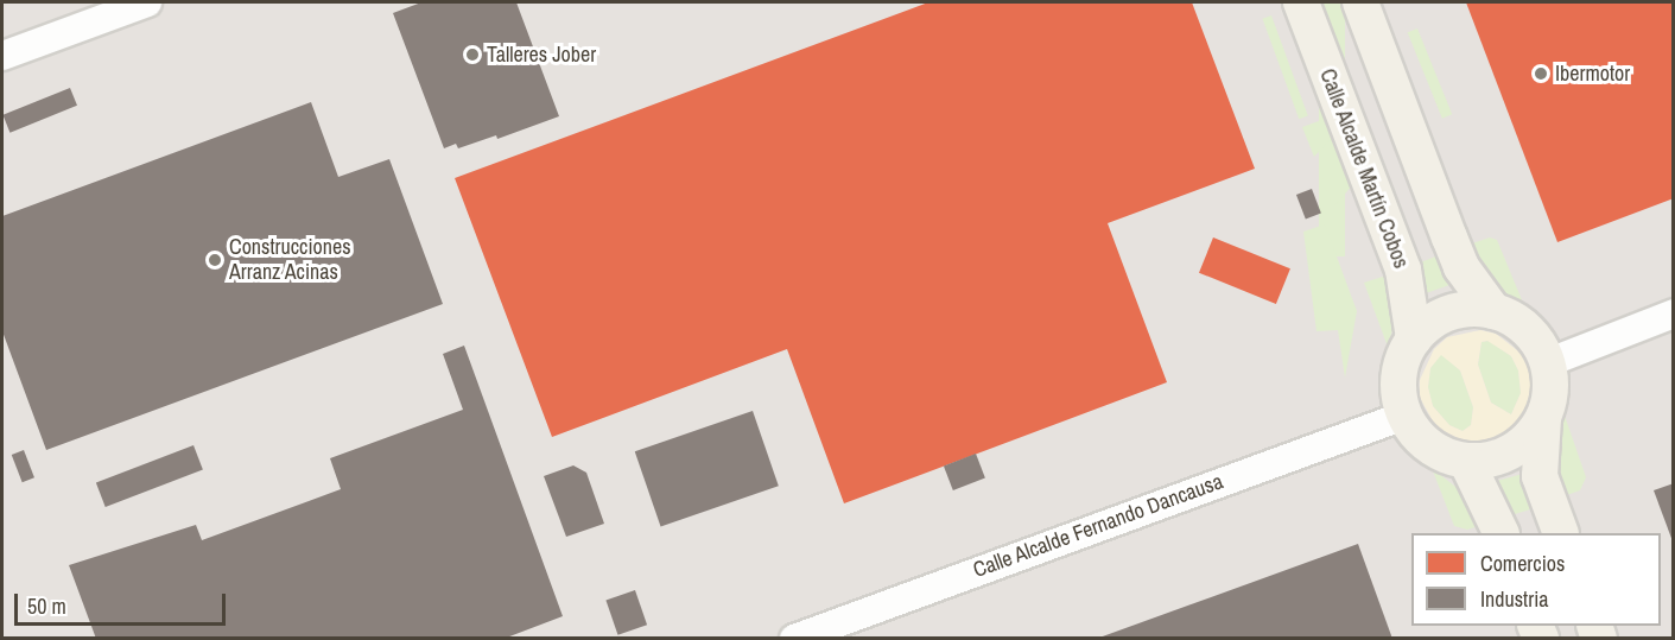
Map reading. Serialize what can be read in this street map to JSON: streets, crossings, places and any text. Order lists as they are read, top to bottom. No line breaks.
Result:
{"streets":{"main road":["Calle Alcalde Martín Cobos"],"street":["Calle Alcalde Fernando Dancausa"]},"crossings":[["Calle Alcalde Martín Cobos","Calle Alcalde Fernando Dancausa"]],"places":["Talleres Jober","Ibermotor","Construcciones Arranz Acinas"],"legend":["Comercios","Industria"],"scale_bar":"50 m"}
